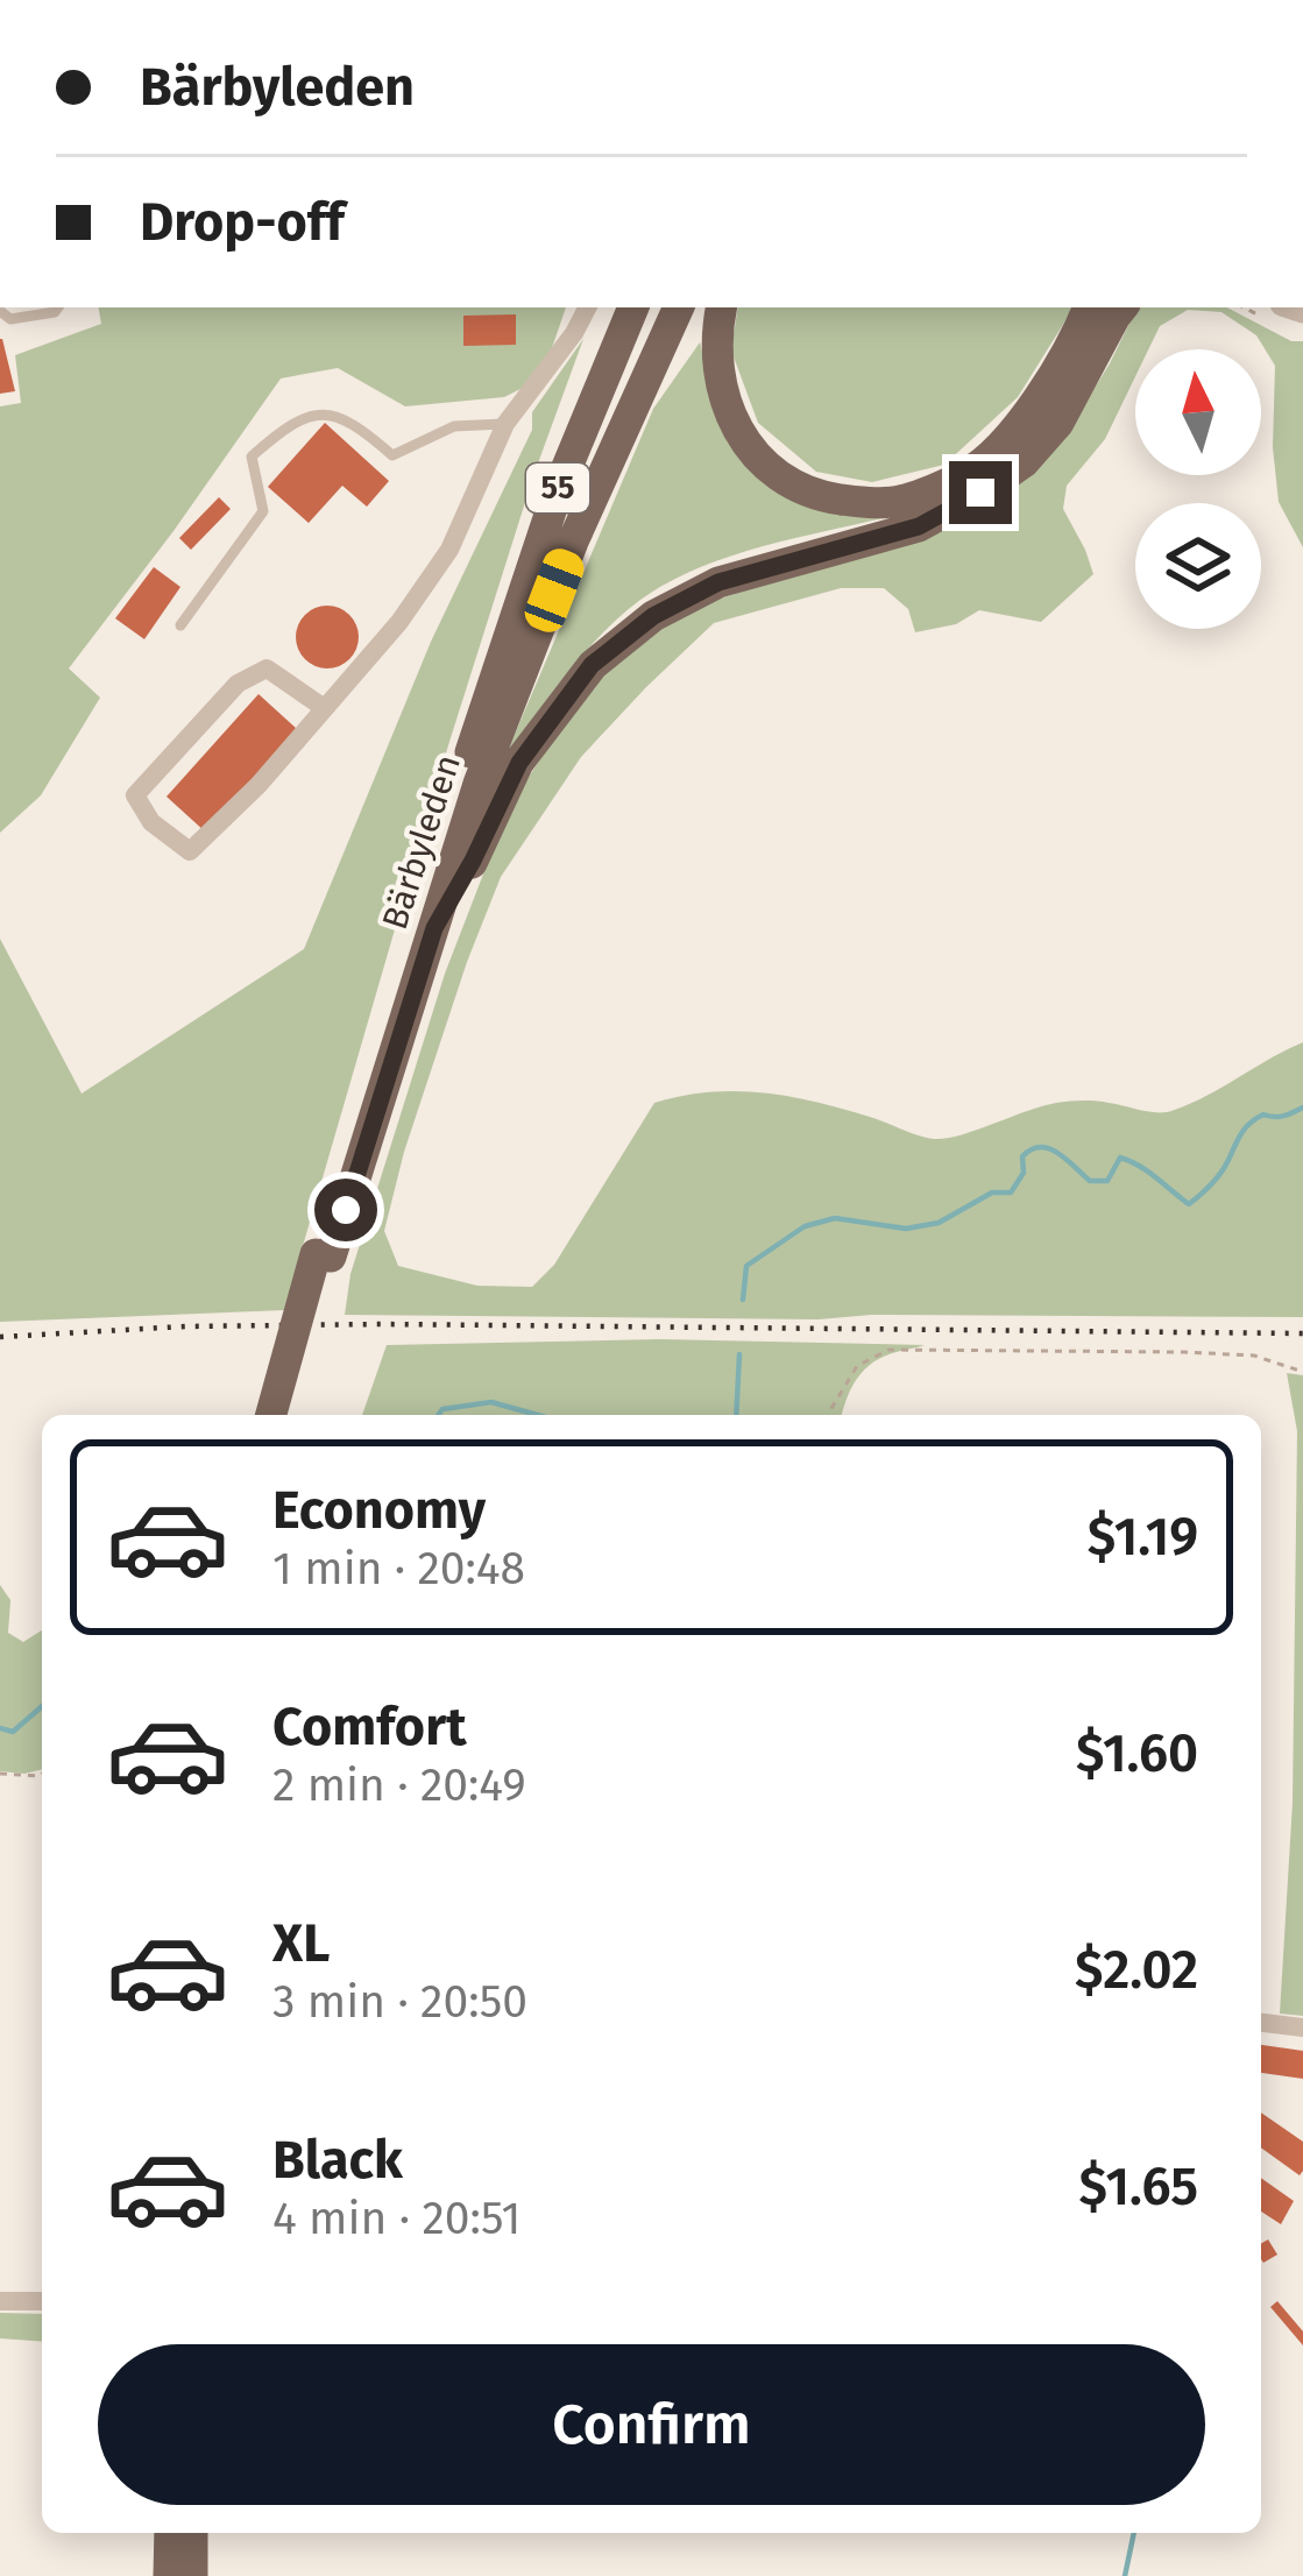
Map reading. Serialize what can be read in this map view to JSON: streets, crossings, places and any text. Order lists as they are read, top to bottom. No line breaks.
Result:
{"streets":{"main road":["55","Bärbyleden"]},"north":"top","page":{"banner":["Bärbyleden","Drop-off"],"list":[{"name":"Economy","note":"1 min · 20:48","value":"$1.19"},{"name":"Comfort","note":"2 min · 20:49","value":"$1.60"},{"name":"XL","note":"3 min · 20:50","value":"$2.02"},{"name":"Black","note":"4 min · 20:51","value":"$1.65"}],"buttons":"Confirm"}}
